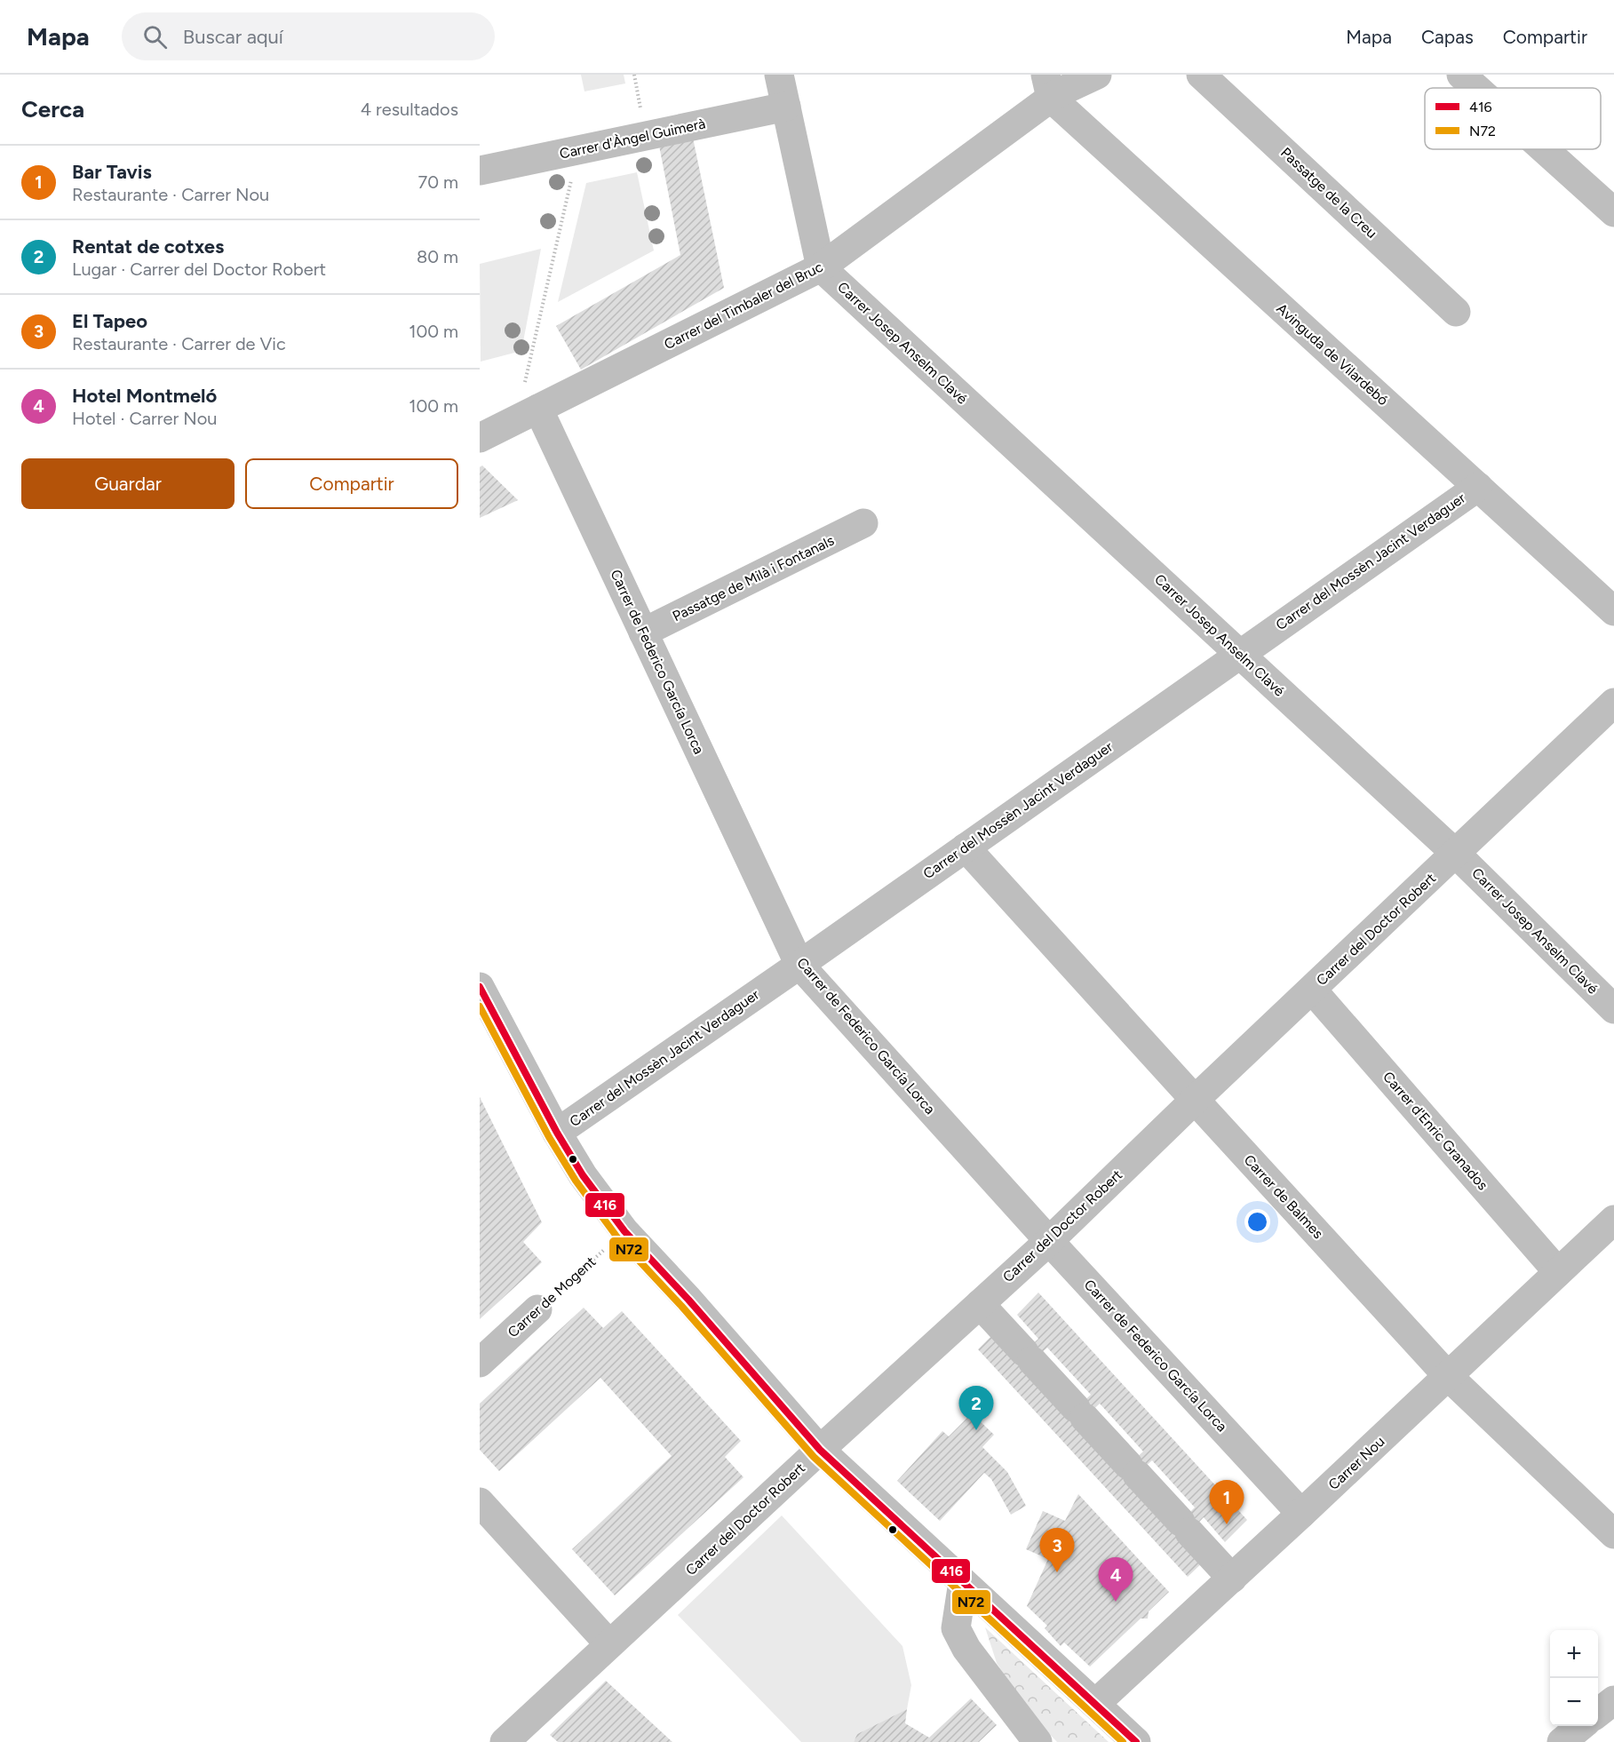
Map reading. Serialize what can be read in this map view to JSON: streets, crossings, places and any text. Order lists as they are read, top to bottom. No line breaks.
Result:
{"streets":{"street":["Carrer d'Àngel Guimerà","Passatge de la Creu","Carrer del Timbaler del Bruc","Carrer Josep Anselm Clavé","Avinguda de Vilardebó","Carrer del Mossèn Jacint Verdaguer","Passatge de Milà i Fontanals","Carrer de Federico García Lorca","Carrer del Doctor Robert","Carrer d'Enric Granados","Carrer de Balmes","Carrer de Mogent","Carrer Nou"]},"crossings":[["Carrer del Timbaler del Bruc","Carrer Josep Anselm Clavé"],["Carrer del Timbaler del Bruc","Avinguda de Vilardebó"],["Carrer del Timbaler del Bruc","Carrer de Federico García Lorca"],["Carrer Josep Anselm Clavé","Carrer del Mossèn Jacint Verdaguer"],["Carrer Josep Anselm Clavé","Carrer del Doctor Robert"],["Avinguda de Vilardebó","Carrer del Mossèn Jacint Verdaguer"],["Carrer del Mossèn Jacint Verdaguer","Carrer de Federico García Lorca"],["Carrer del Mossèn Jacint Verdaguer","Carrer de Balmes"],["Passatge de Milà i Fontanals","Carrer de Federico García Lorca"],["Carrer de Federico García Lorca","Carrer del Doctor Robert"],["Carrer de Federico García Lorca","Carrer Nou"],["Carrer del Doctor Robert","Carrer d'Enric Granados"],["Carrer del Doctor Robert","Carrer de Balmes"],["Carrer d'Enric Granados","Carrer Nou"],["Carrer de Balmes","Carrer Nou"]],"lines":["transit line 416","transit line N72"],"legend":["416","N72"],"page":{"header":"Mapa","search":"Buscar aquí","nav":["Mapa","Capas","Compartir"],"heading":["Cerca","4 resultados"],"list":[{"mark":"1","name":"Bar Tavis","note":"Restaurante · Carrer Nou","value":"70 m"},{"mark":"2","name":"Rentat de cotxes","note":"Lugar · Carrer del Doctor Robert","value":"80 m"},{"mark":"3","name":"El Tapeo","note":"Restaurante · Carrer de Vic","value":"100 m"},{"mark":"4","name":"Hotel Montmeló","note":"Hotel · Carrer Nou","value":"100 m"}],"buttons":["Guardar","Compartir"],"pins":["2","1","3","4"],"map_buttons":["+","−"]}}
